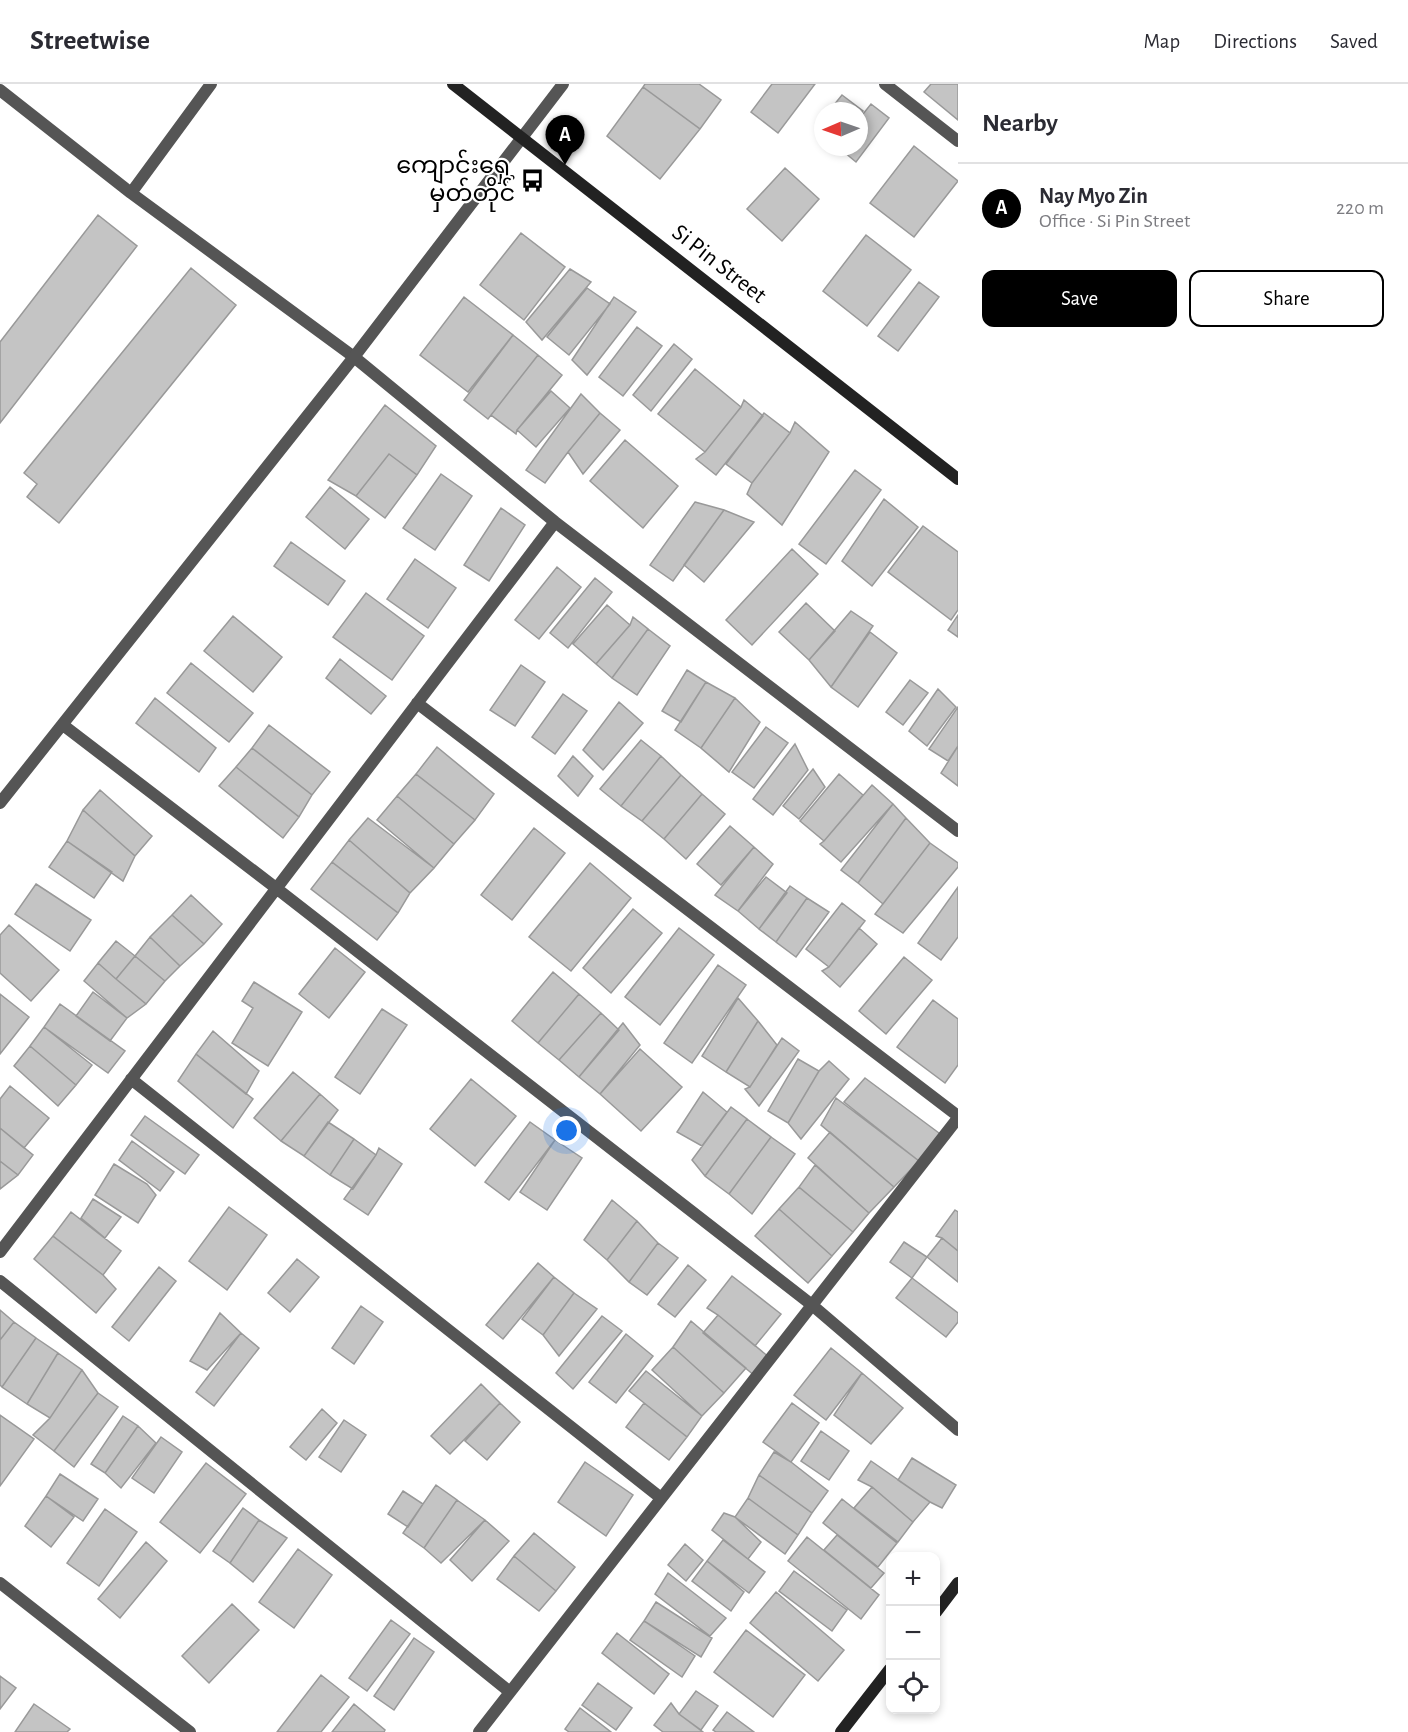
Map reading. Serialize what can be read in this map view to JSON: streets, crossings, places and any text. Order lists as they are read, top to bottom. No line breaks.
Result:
{"streets":{"street":["Si Pin Street"]},"places":{"bus stop":["ကျောင်းရှေ့ မှတ်တိုင်"]},"north":"left","page":{"header":"Streetwise","nav":["Map","Directions","Saved"],"heading":"Nearby","pins":"A","list":[{"mark":"A","name":"Nay Myo Zin","note":"Office · Si Pin Street","value":"220 m"}],"buttons":["Save","Share"],"map_buttons":["+","−"]}}
